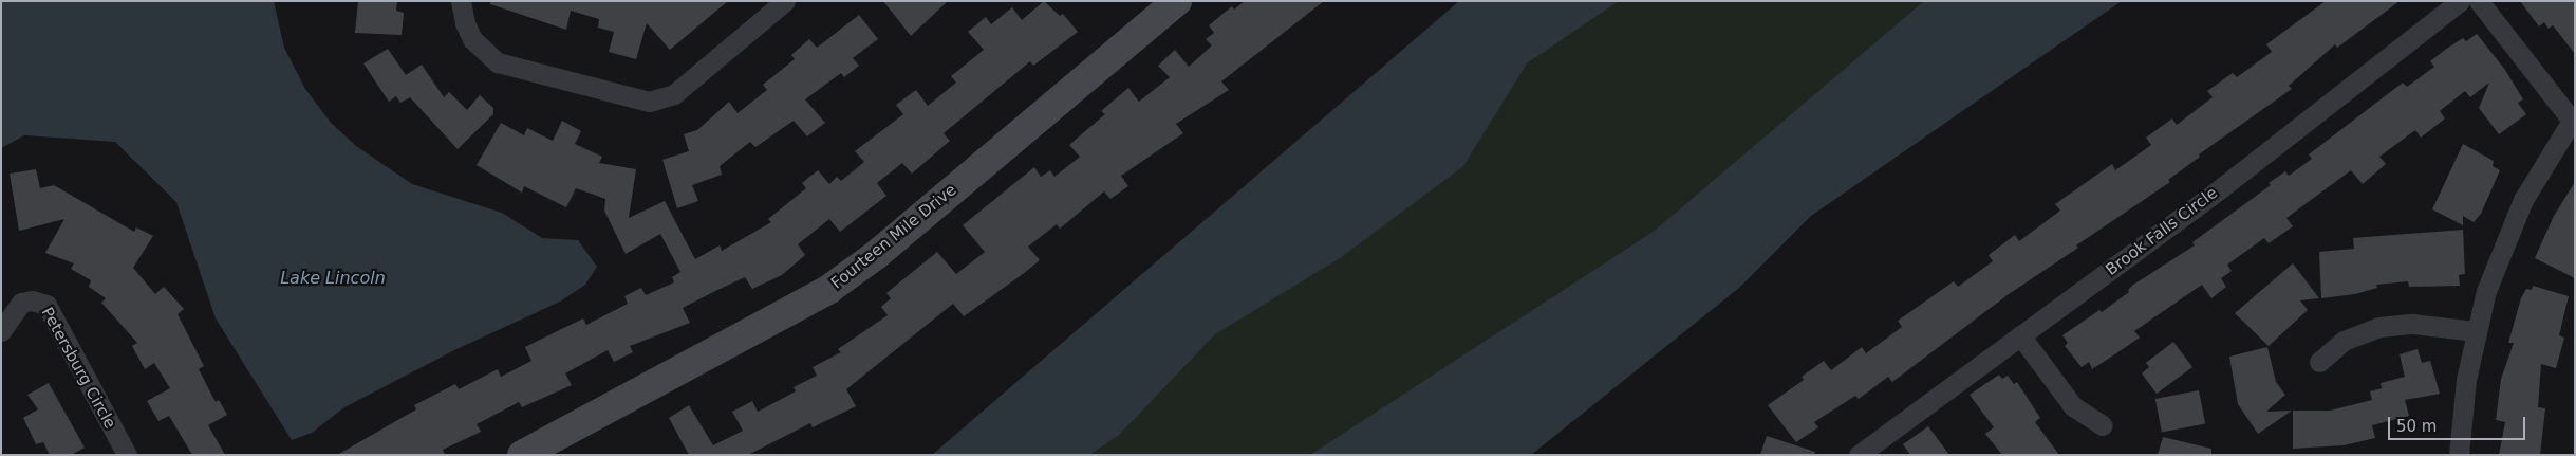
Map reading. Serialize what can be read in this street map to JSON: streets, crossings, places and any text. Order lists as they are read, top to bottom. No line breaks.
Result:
{"streets":{"street":["Brook Falls Circle","Fourteen Mile Drive","Petersburg Circle"]},"water":["Lake Lincoln"],"scale_bar":"50 m"}
